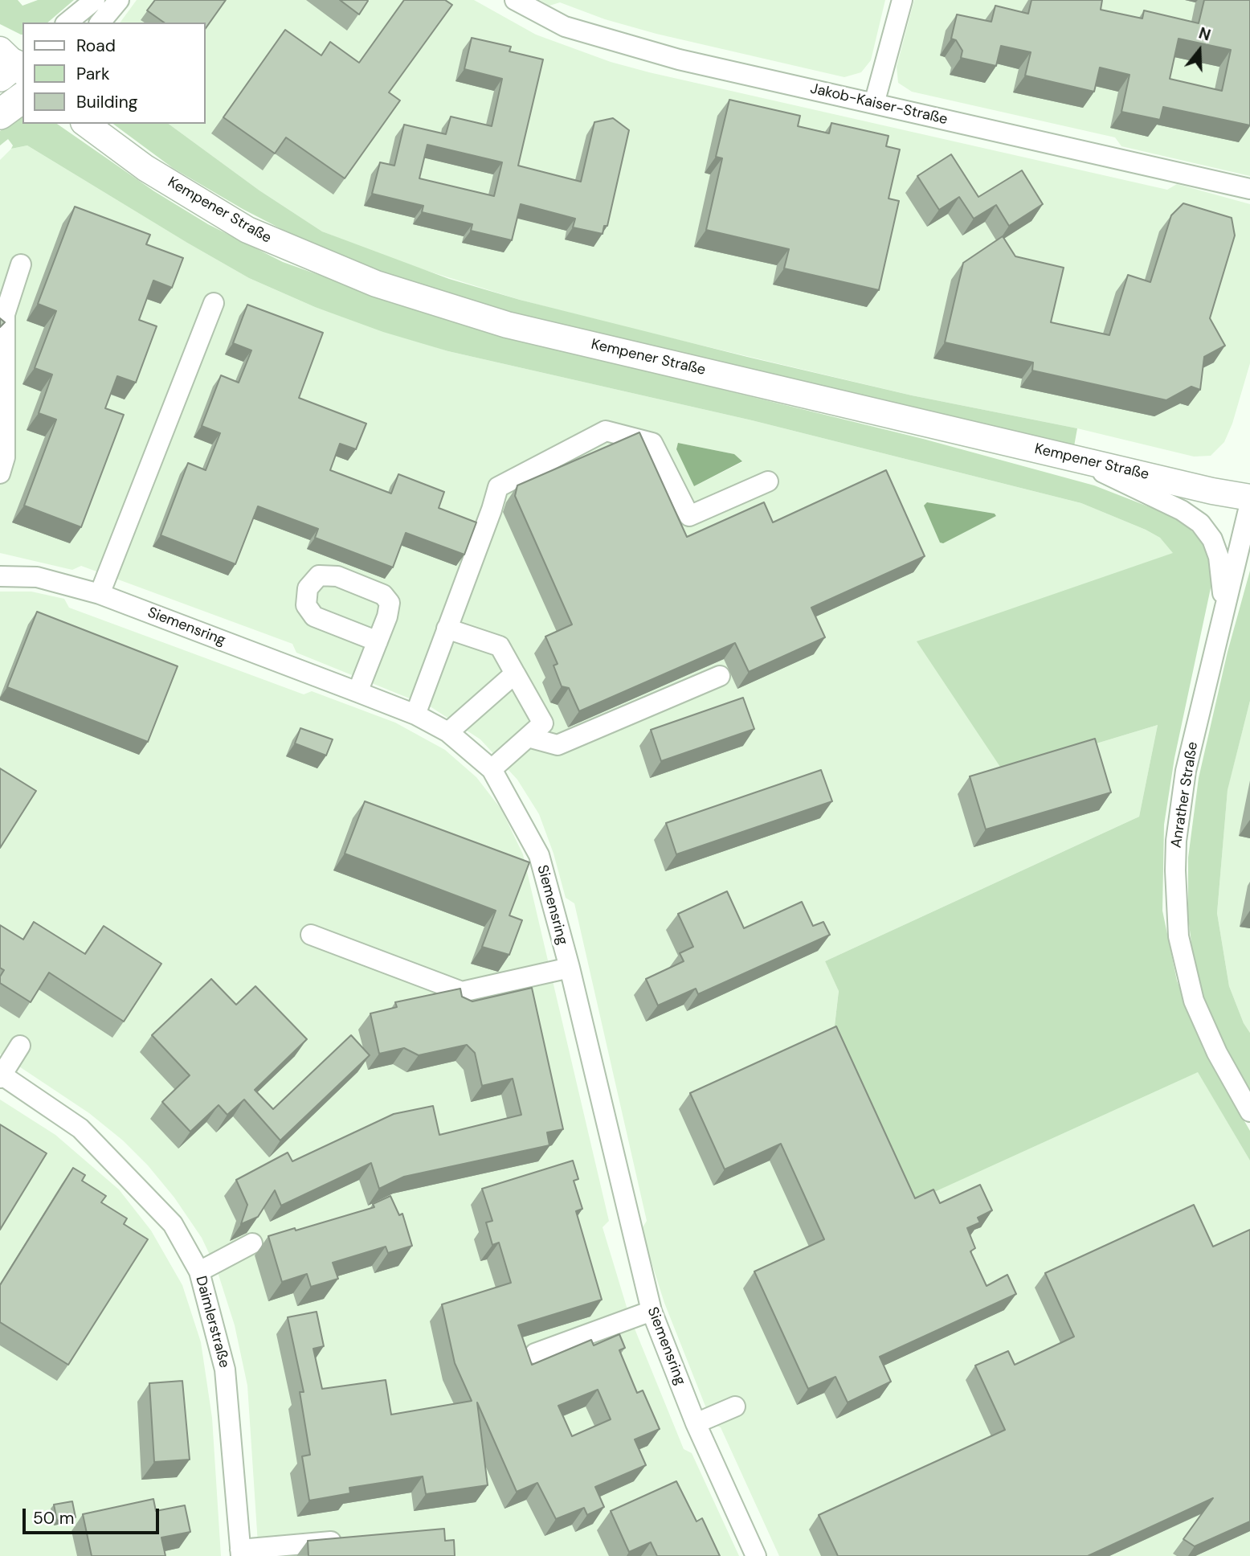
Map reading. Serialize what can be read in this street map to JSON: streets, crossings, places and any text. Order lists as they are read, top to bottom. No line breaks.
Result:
{"streets":{"main road":["Kempener Straße"],"street":["Jakob-Kaiser-Straße","Siemensring","Anrather Straße","Daimlerstraße"]},"legend":["Road","Park","Building"],"scale_bar":"50 m","north":"top"}
